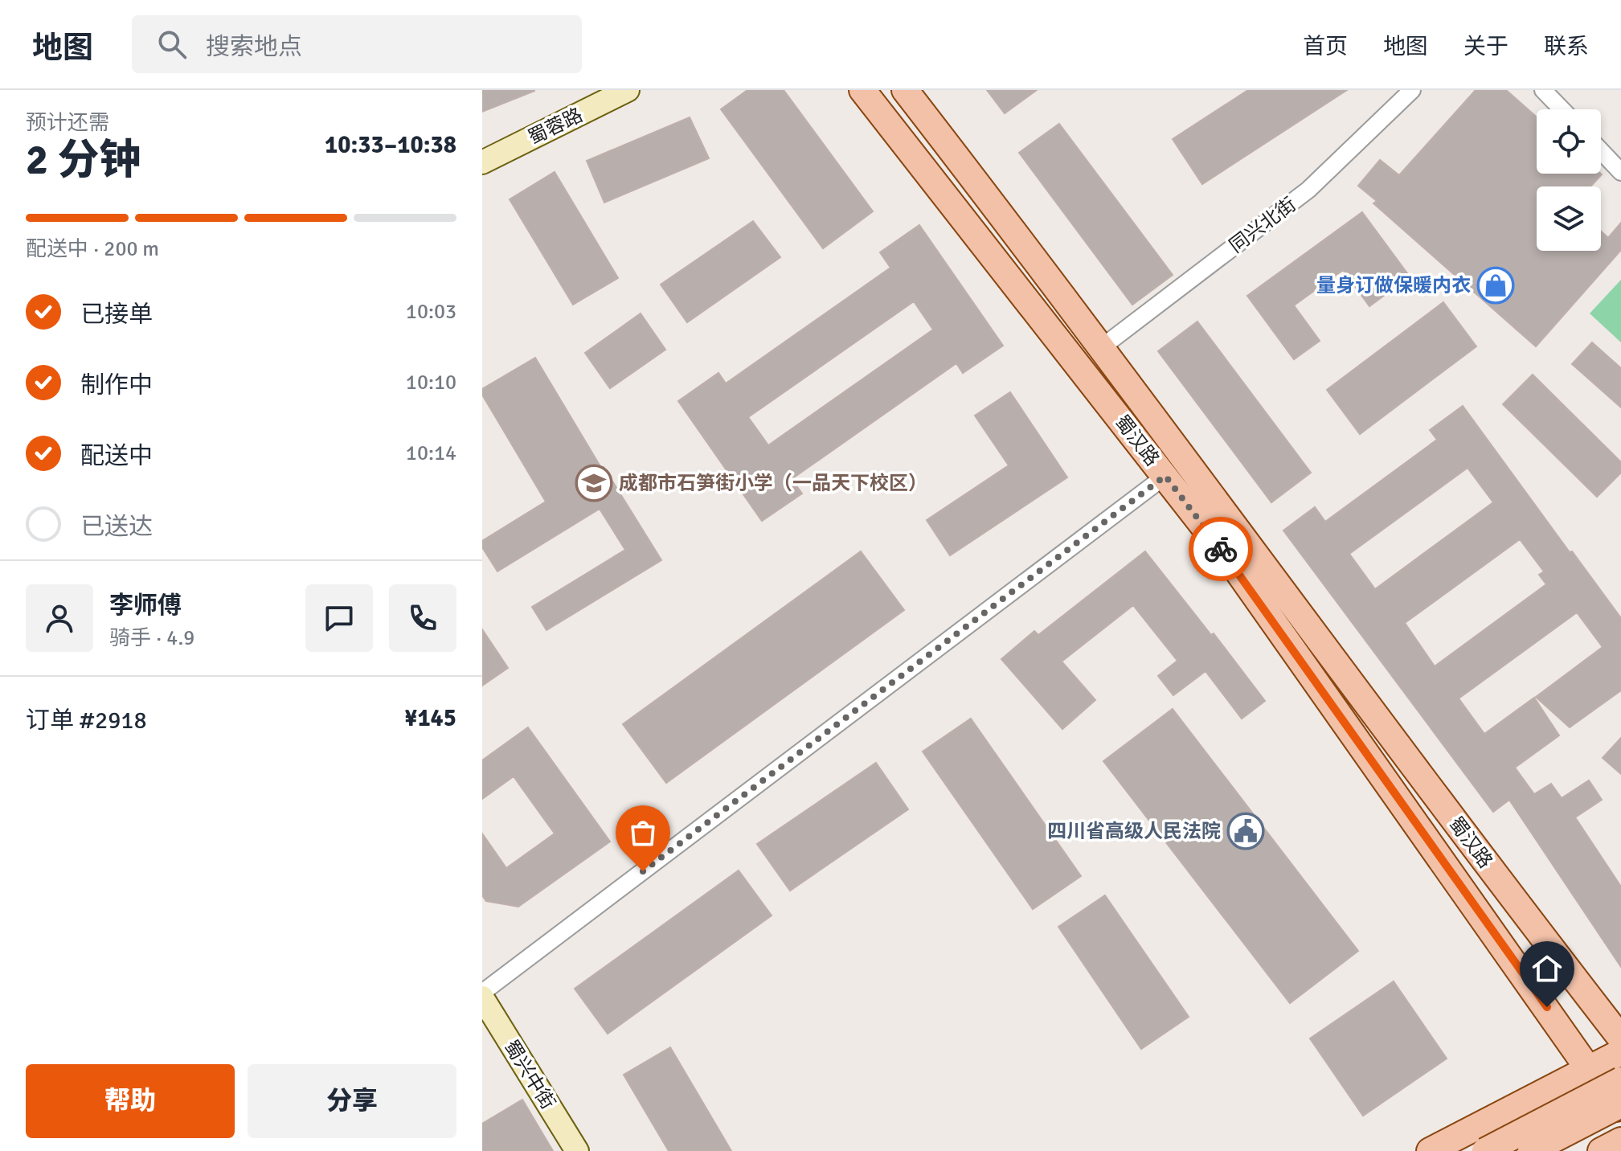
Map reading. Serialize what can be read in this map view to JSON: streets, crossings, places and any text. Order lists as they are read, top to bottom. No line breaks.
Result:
{"streets":{"main road":["蜀汉路"],"street":["蜀蓉路","同兴北街","蜀兴中街"]},"crossings":[["同兴北街","蜀汉路"]],"places":{"shop":["量身订做保暖内衣"],"school or university":["成都市石笋街小学（一品天下校区）"],"public building":["四川省高级人民法院"]},"page":{"header":"地图","search":"搜索地点","nav":["首页","地图","关于","联系"],"heading":["2 分钟","预计还需","10:33–10:38"],"panel":["李师傅","骑手 · 4.9","订单 #2918","¥145"],"bar":"配送中 · 200 m","list":[["已接单","10:03"],["制作中","10:10"],["配送中","10:14"],"已送达"],"buttons":["帮助","分享"]}}
